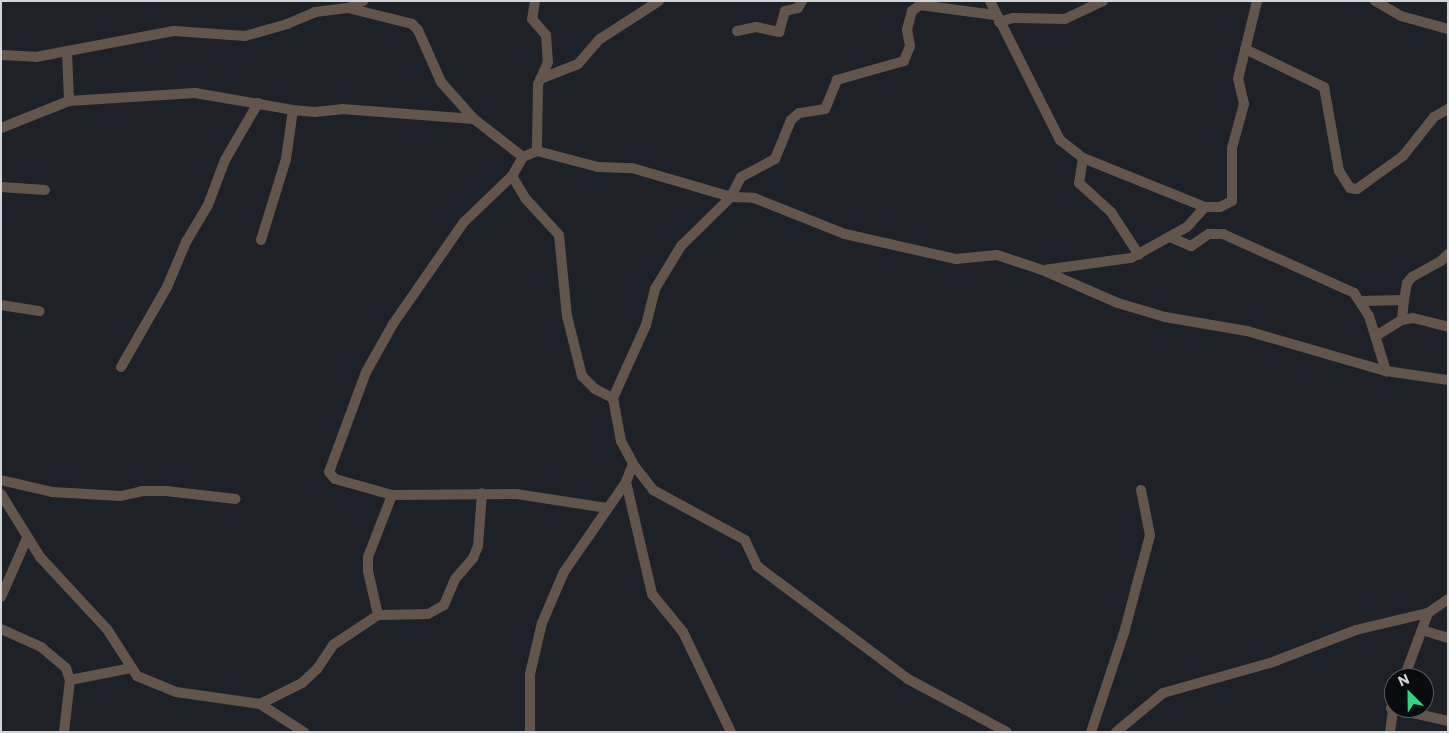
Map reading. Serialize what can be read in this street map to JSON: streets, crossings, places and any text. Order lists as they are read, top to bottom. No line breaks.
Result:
{"north":"top left"}
